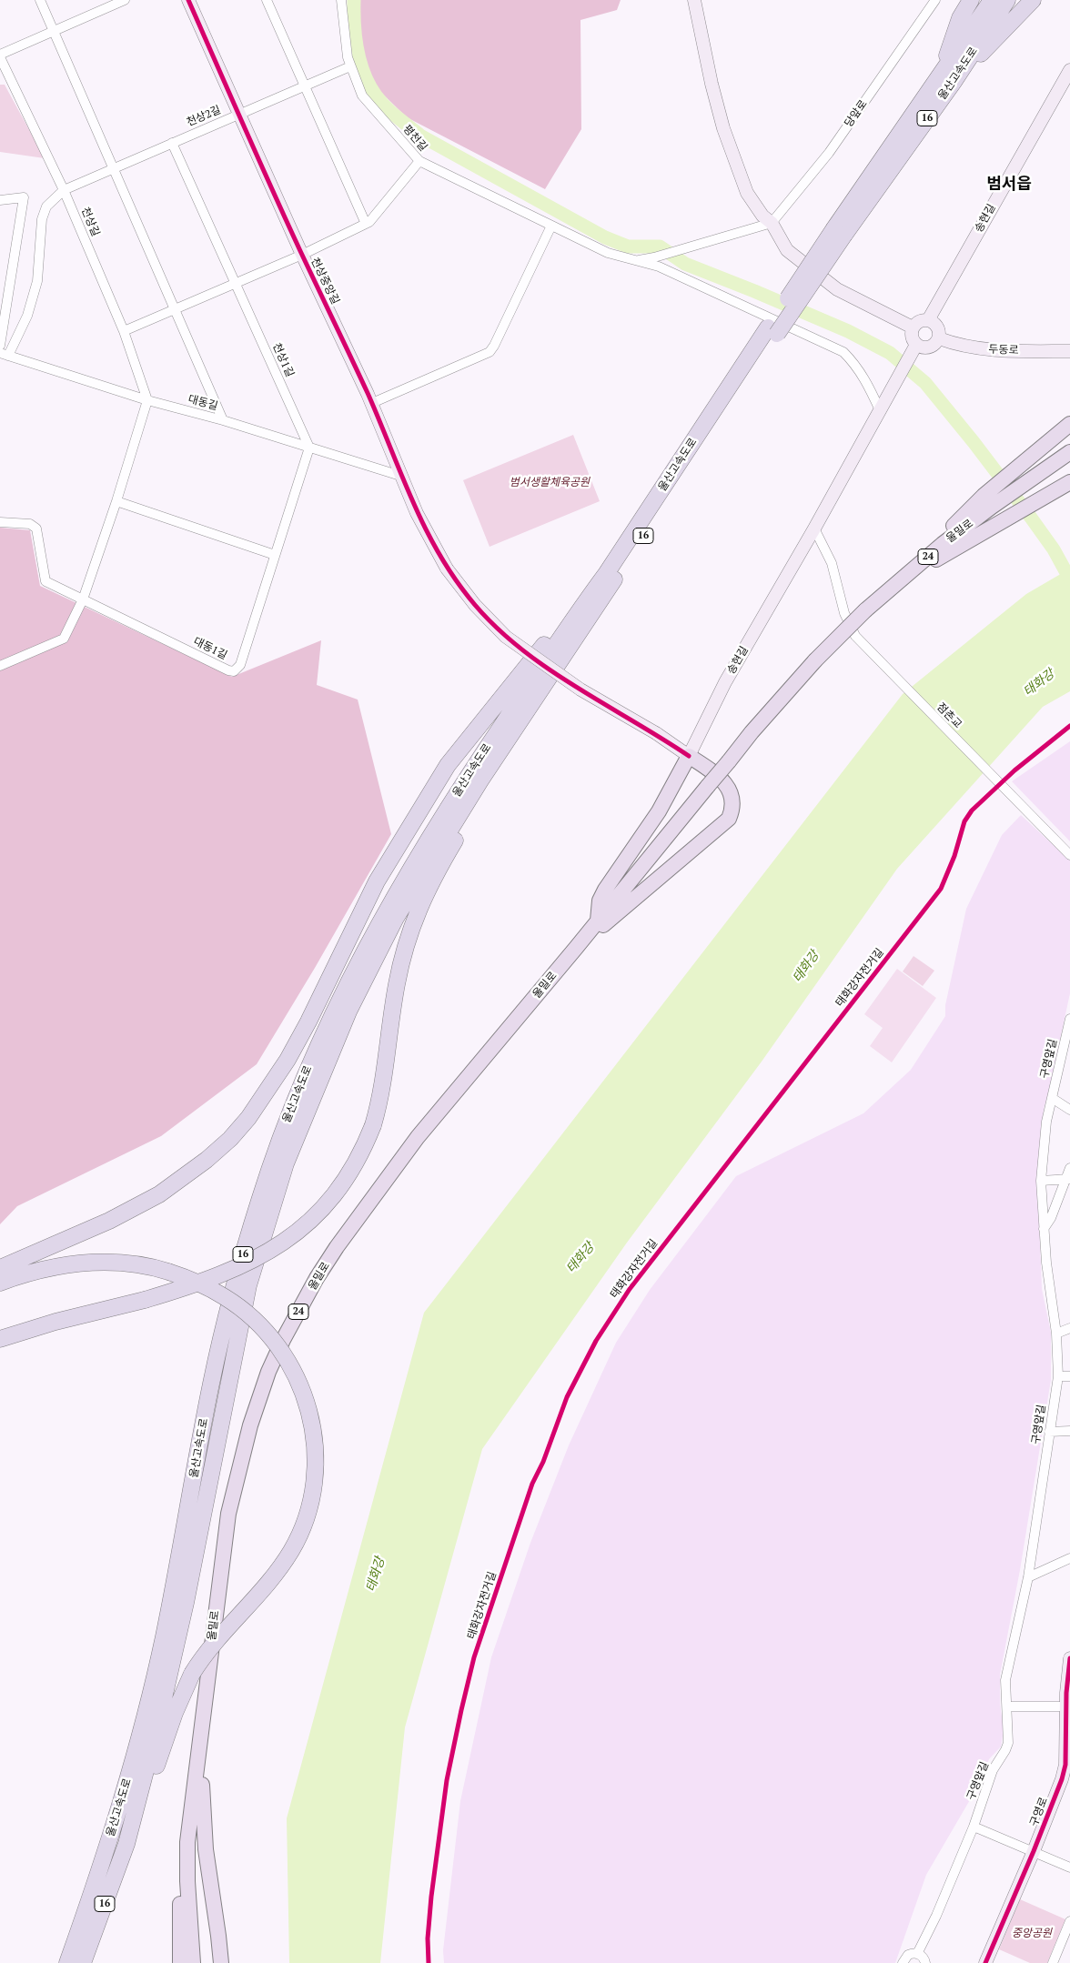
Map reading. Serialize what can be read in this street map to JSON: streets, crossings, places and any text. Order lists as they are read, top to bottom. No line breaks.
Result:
{"streets":{"highway":["울산고속도로","16"],"main road":["울밀로","24"],"street":["당앞로","천상2길","평천길","송현길","천상길","천상중앙길","두동로","천상1길","대동길","대동1길","점촌교","구영앞길","구영로"],"cycle path":["태화강자전거길"]},"crossings":[["당앞로","평천길"],["천상2길","평천길"],["천상2길","천상길"],["천상2길","천상중앙길"],["천상2길","천상1길"],["천상2길","대동길"],["송현길","천상중앙길"],["송현길","두동로"],["송현길","점촌교"],["천상길","대동길"],["천상중앙길","대동길"],["천상1길","대동길"],["천상1길","대동1길"],["대동길","대동1길"],["울밀로","24"]],"districts":["범서읍"],"water":["태화강"],"parks":["범서생활체육공원","중앙공원"]}
